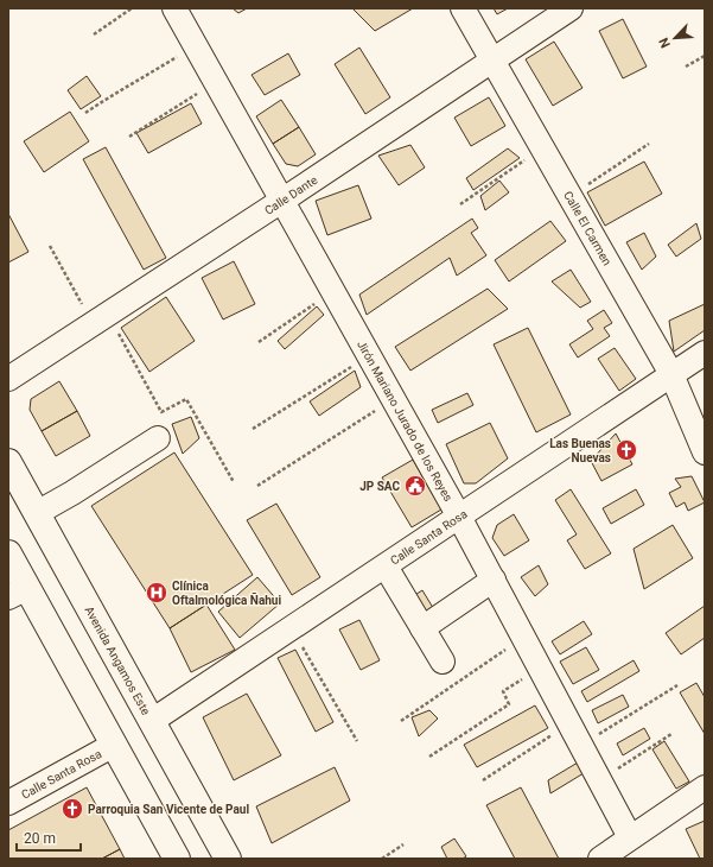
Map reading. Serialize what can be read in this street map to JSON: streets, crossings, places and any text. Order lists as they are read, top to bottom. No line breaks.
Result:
{"streets":{"main road":["Avenida Angamos Este"],"street":["Calle Dante","Calle El Carmen","Jirón Mariano Jurado de los Reyes","Calle Santa Rosa"]},"crossings":[["Calle Dante","Calle El Carmen"],["Calle Dante","Jirón Mariano Jurado de los Reyes"],["Calle El Carmen","Calle Santa Rosa"],["Jirón Mariano Jurado de los Reyes","Calle Santa Rosa"],["Calle Santa Rosa","Avenida Angamos Este"]],"places":{"church":["Las Buenas Nuevas","Parroquia San Vicente de Paul"],"public building":["JP SAC"],"hospital":["Clínica Oftalmológica Ñahui"]},"scale_bar":"20 m","north":"bottom left"}
